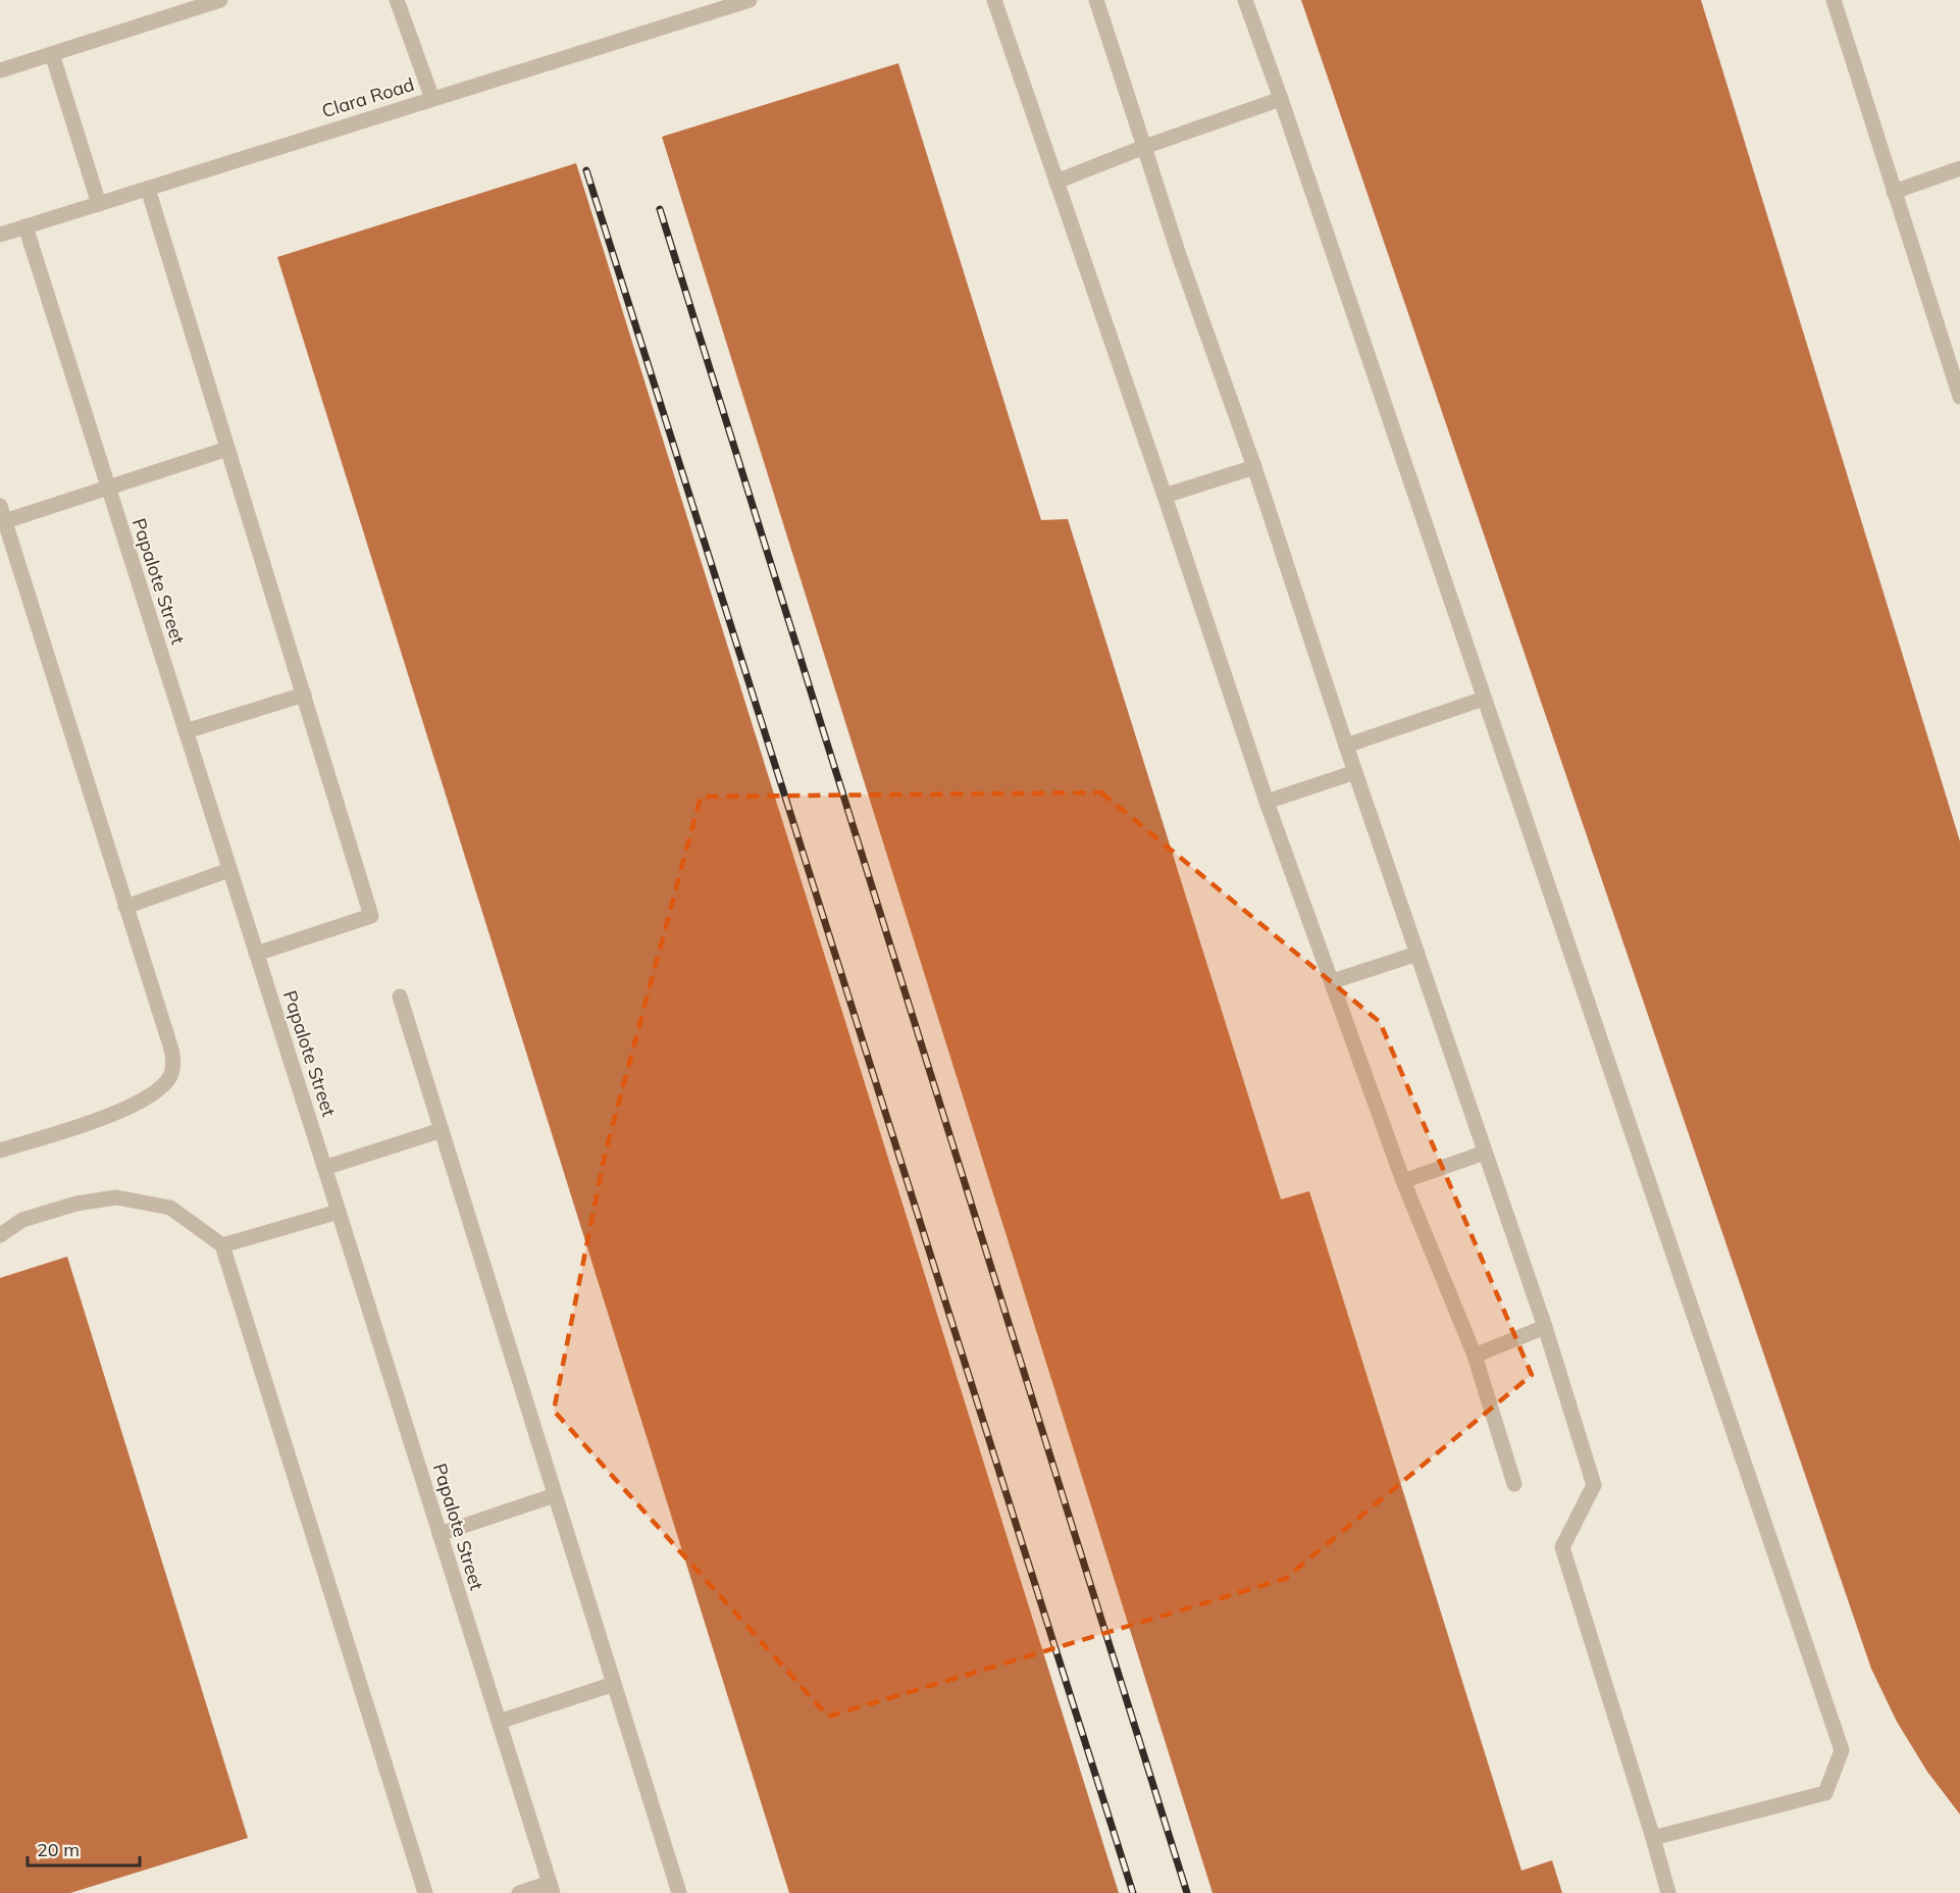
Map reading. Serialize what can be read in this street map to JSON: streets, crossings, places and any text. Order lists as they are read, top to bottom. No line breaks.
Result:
{"streets":{"street":["Clara Road","Papalote Street"]},"crossings":[["Clara Road","Papalote Street"]],"scale_bar":"20 m"}
